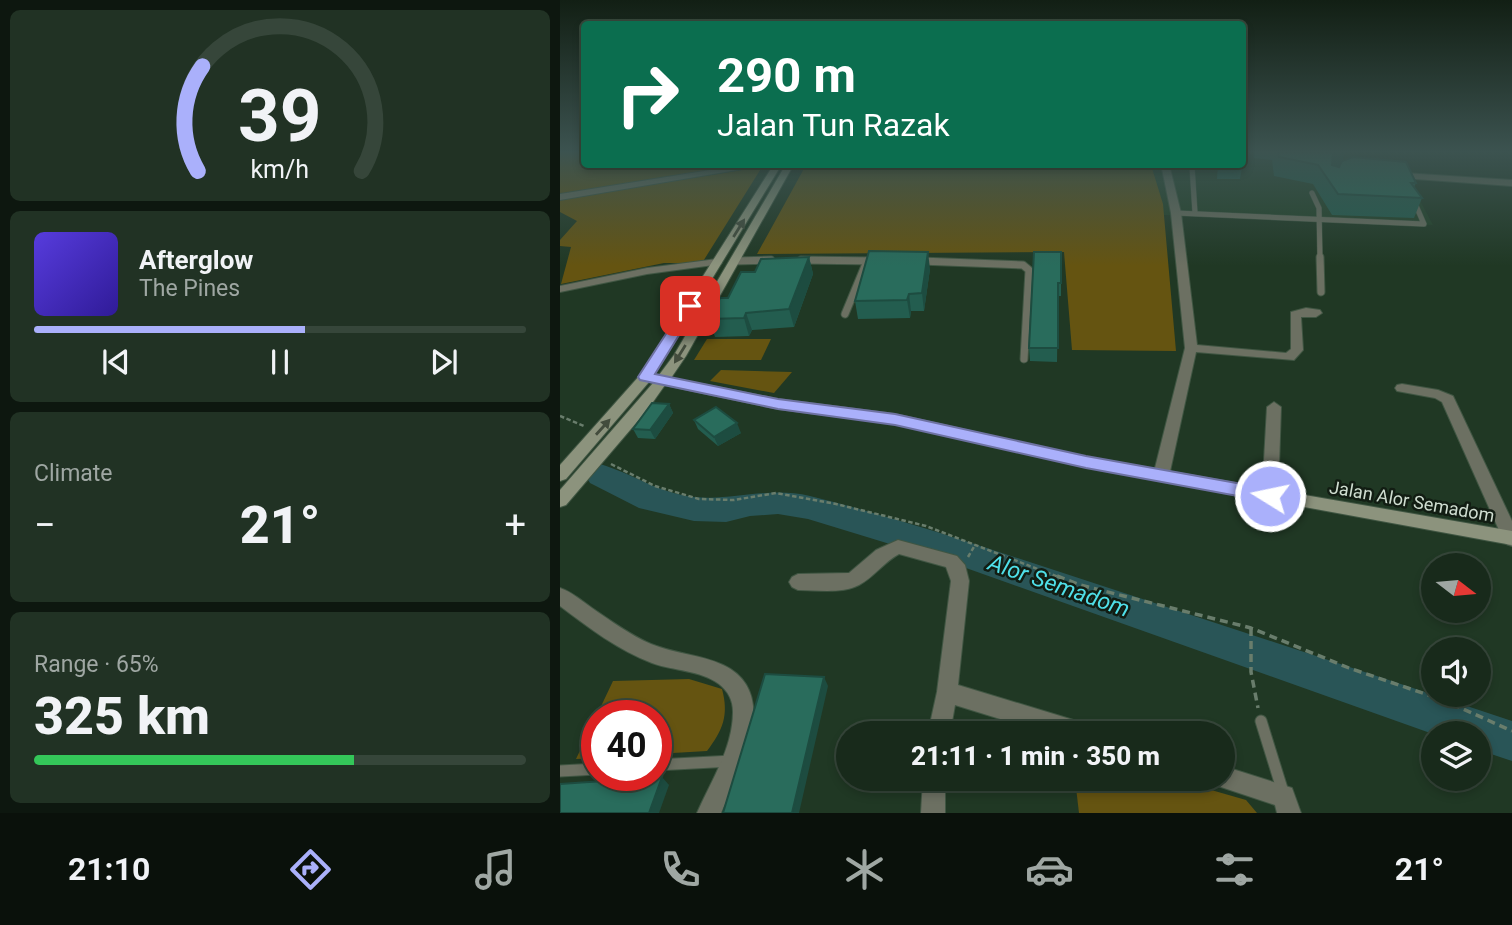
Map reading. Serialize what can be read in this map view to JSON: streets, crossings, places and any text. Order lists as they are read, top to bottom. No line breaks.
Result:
{"streets":{"main road":["Jalan Alor Semadom"]},"water":["Alor Semadom"],"north":"right","page":{"turn":["290 m","Jalan Tun Razak"],"song":["Afterglow","The Pines"],"tile":["Climate",["Range · 65%","325 km"]],"heat":["−","21°","+"],"limit":"40","trip":"21:11 · 1 min · 350 m","tabs":["21:10","21°"],"gauge":["39","km/h"]}}
